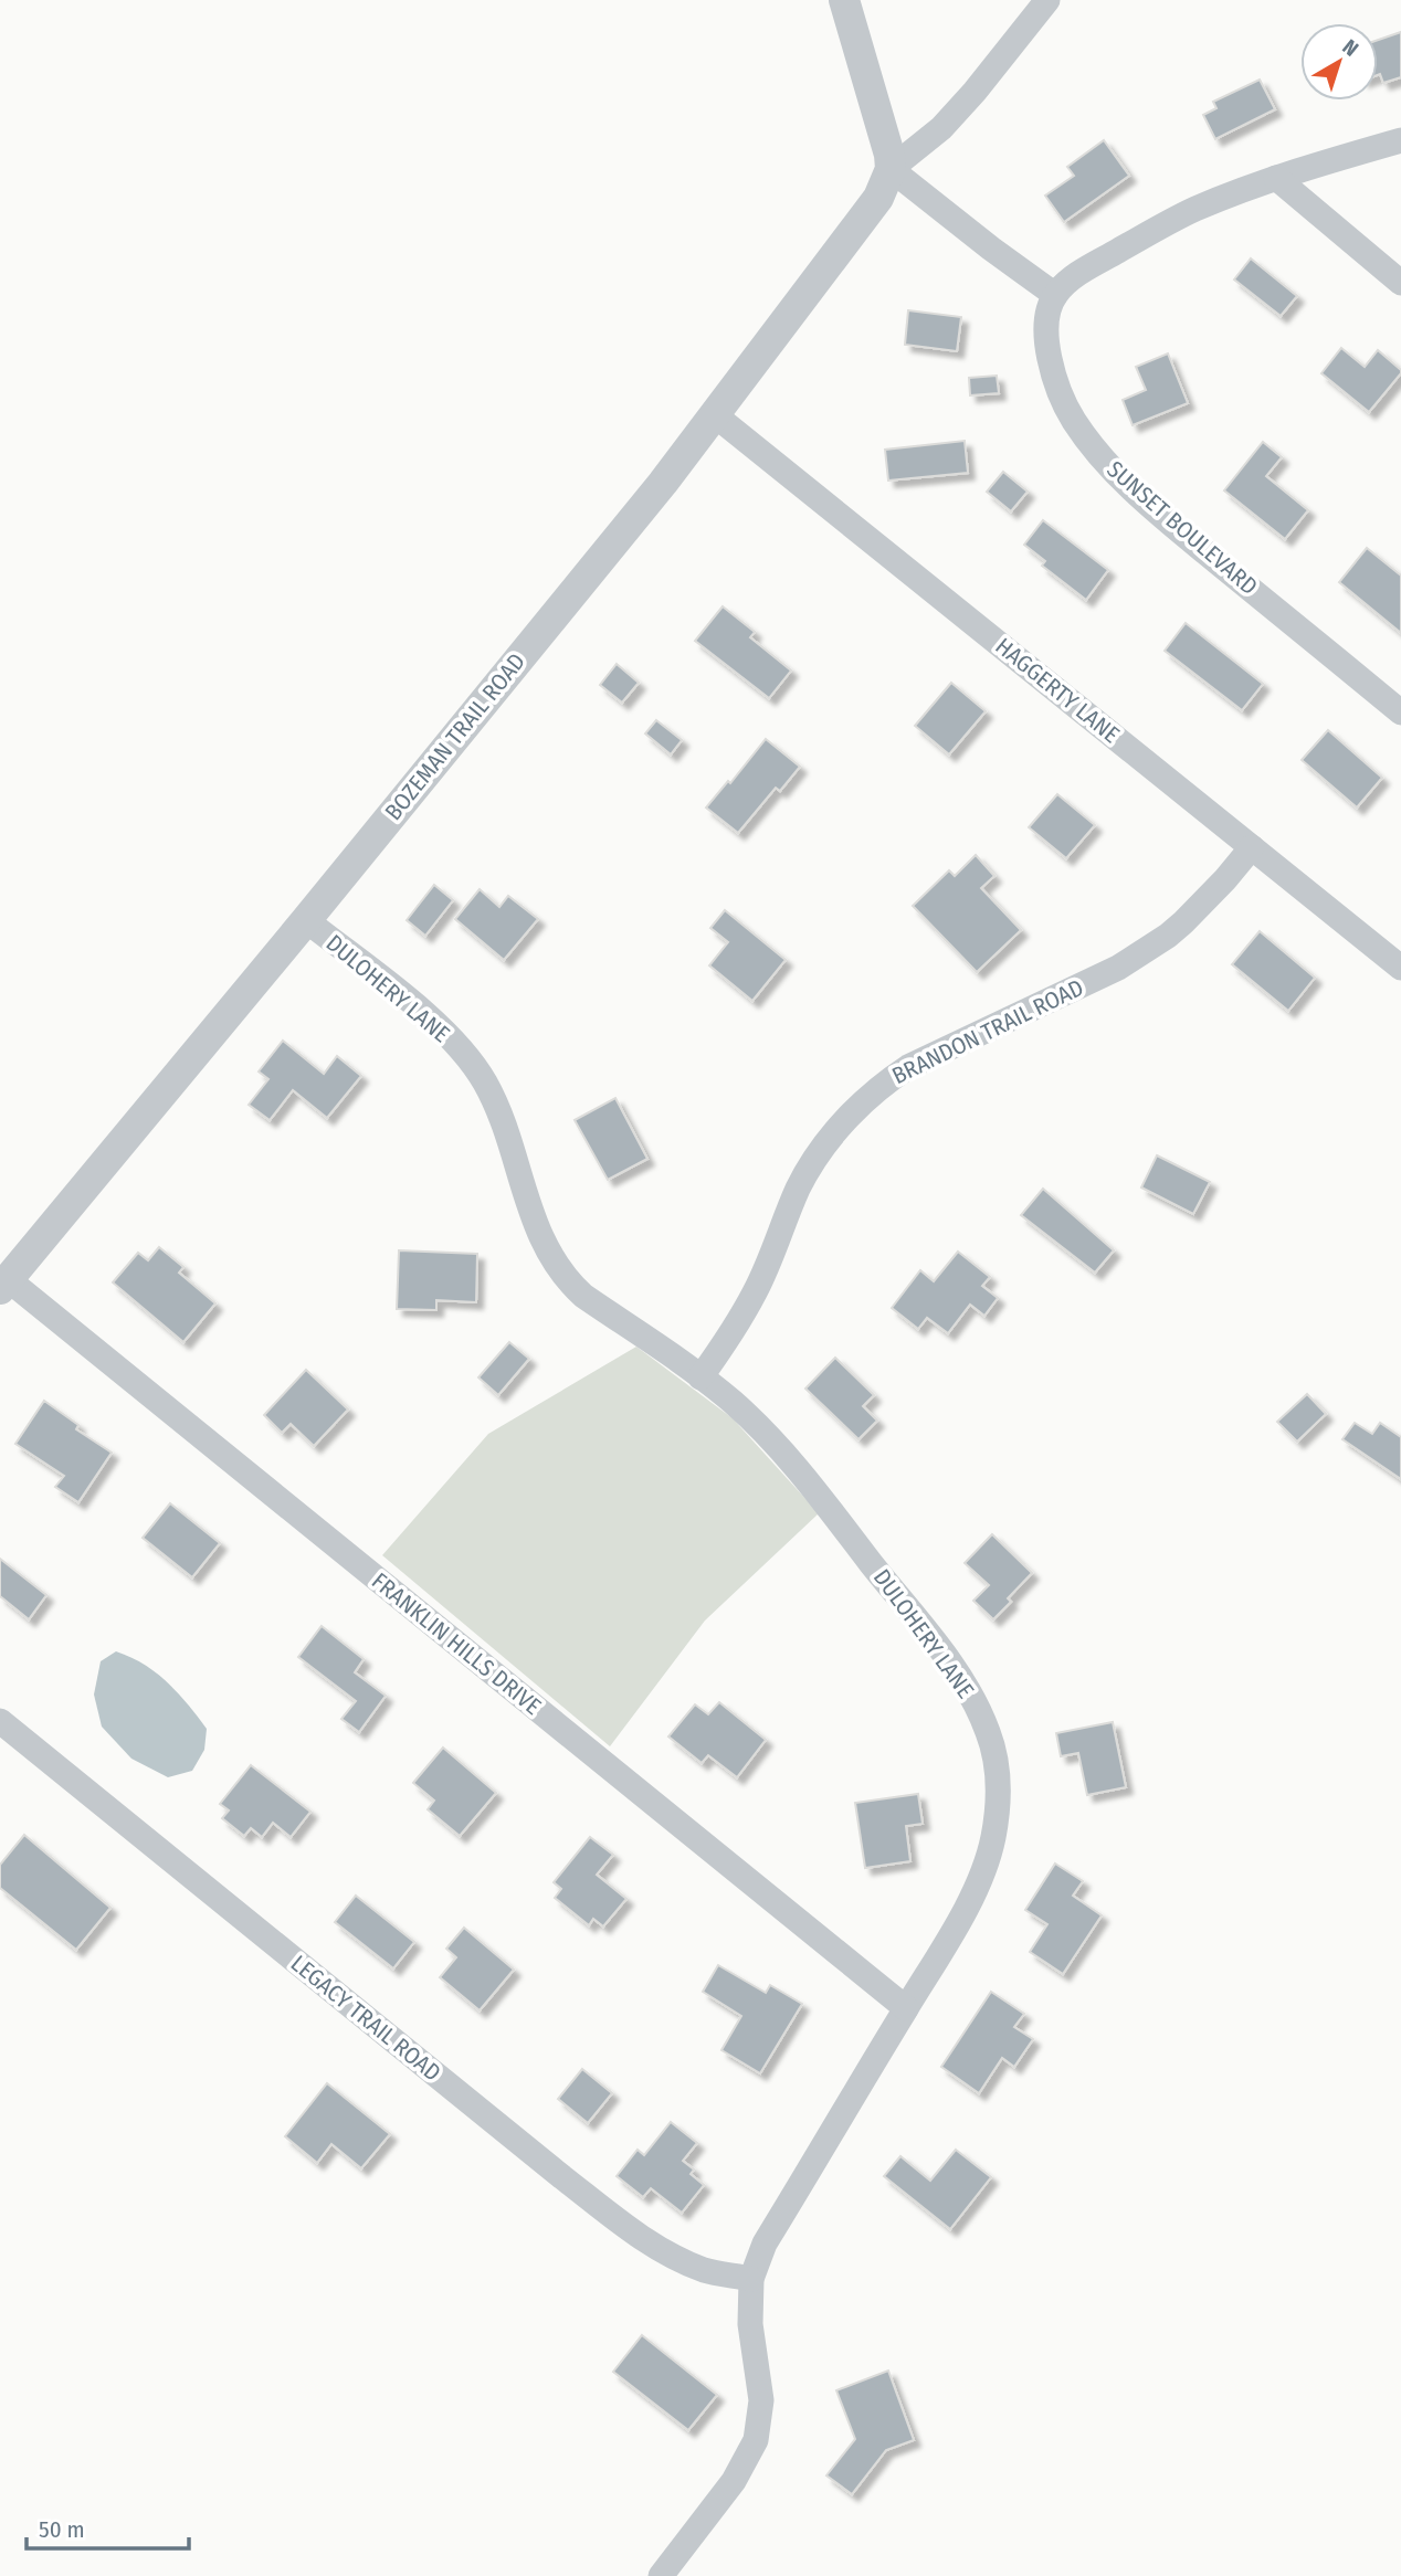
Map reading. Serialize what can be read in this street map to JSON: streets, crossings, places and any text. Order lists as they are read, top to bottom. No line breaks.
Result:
{"streets":{"street":["SUNSET BOULEVARD","HAGGERTY LANE","BOZEMAN TRAIL ROAD","DULOHERY LANE","BRANDON TRAIL ROAD","FRANKLIN HILLS DRIVE","LEGACY TRAIL ROAD"]},"crossings":[["HAGGERTY LANE","BOZEMAN TRAIL ROAD"],["HAGGERTY LANE","BRANDON TRAIL ROAD"],["BOZEMAN TRAIL ROAD","DULOHERY LANE"],["BOZEMAN TRAIL ROAD","FRANKLIN HILLS DRIVE"],["DULOHERY LANE","BRANDON TRAIL ROAD"],["DULOHERY LANE","FRANKLIN HILLS DRIVE"],["DULOHERY LANE","LEGACY TRAIL ROAD"]],"scale_bar":"50 m","north":"top right"}
